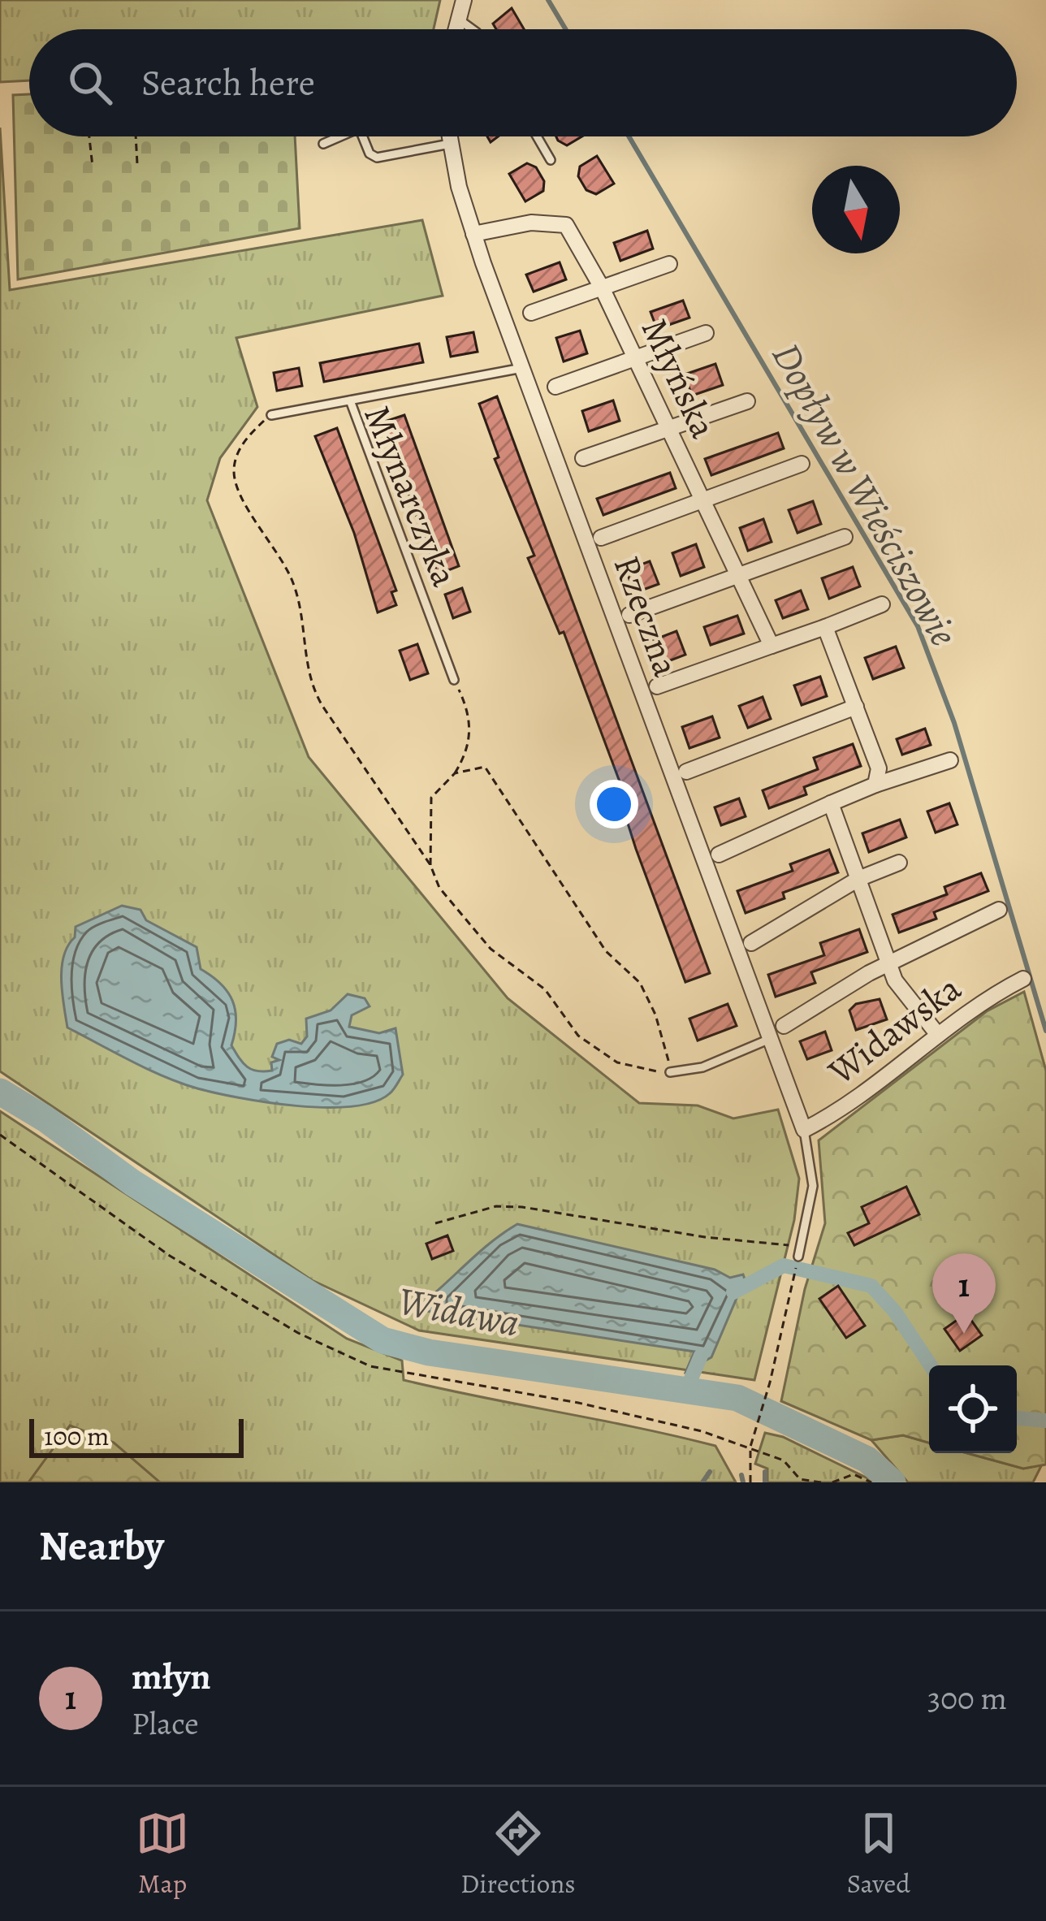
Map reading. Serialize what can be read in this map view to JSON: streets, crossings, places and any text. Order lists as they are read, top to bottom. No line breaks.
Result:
{"streets":{"street":["Młyńska","Rzeczna","Widawska"],"lane":["Młynarczyka"]},"crossings":[["Młyńska","Rzeczna"],["Rzeczna","Widawska"]],"water":["Dopływ w Wieściszowie","Widawa"],"scale_bar":"100 m","north":"bottom","page":{"search":"Search here","pins":"1","scale":"100 m","heading":"Nearby","list":[{"mark":"1","name":"młyn","note":"Place","value":"300 m"}],"nav":["Map","Directions","Saved"]}}
